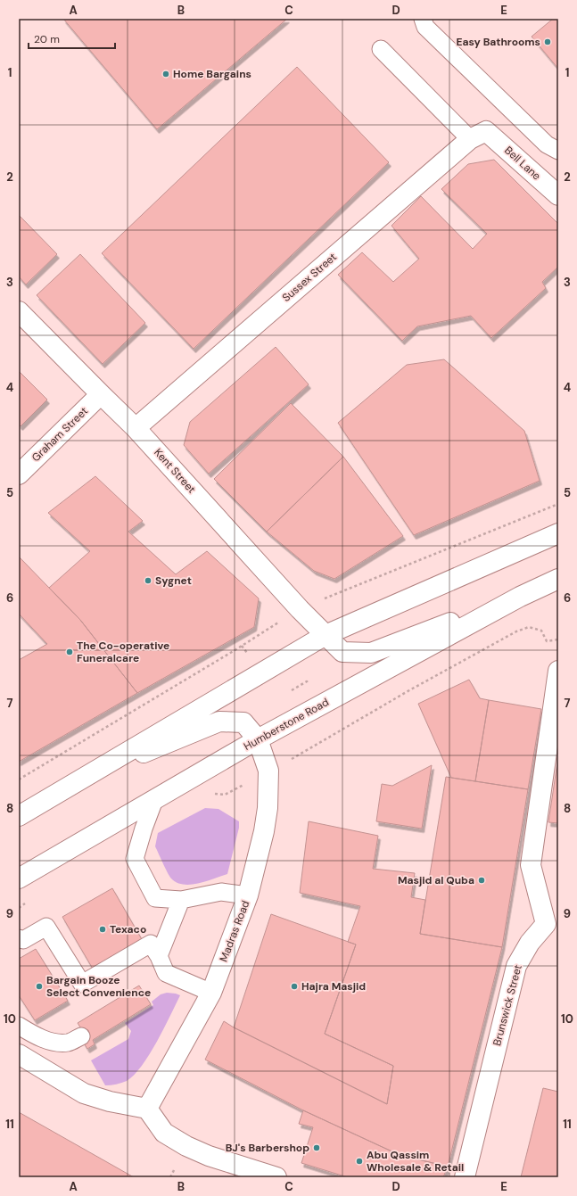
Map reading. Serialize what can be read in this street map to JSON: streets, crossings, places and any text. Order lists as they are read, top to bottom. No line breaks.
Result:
{"streets":{"street":["Bell Lane","Sussex Street","Graham Street","Kent Street","Humberstone Road","Madras Road","Brunswick Street"]},"crossings":[["Bell Lane","Sussex Street"],["Sussex Street","Kent Street"],["Graham Street","Kent Street"],["Kent Street","Humberstone Road"],["Humberstone Road","Madras Road"]],"places":["Easy Bathrooms","Home Bargains","Sygnet","The Co-operative Funeralcare","Masjid al Quba","Texaco","Bargain Booze Select Convenience","Hajra Masjid","BJ's Barbershop","Abu Qassim Wholesale & Retail"],"scale_bar":"20 m","grid":{"columns":["A","B","C","D","E"],"rows":["1","2","3","4","5","6","7","8","9","10","11"]}}
